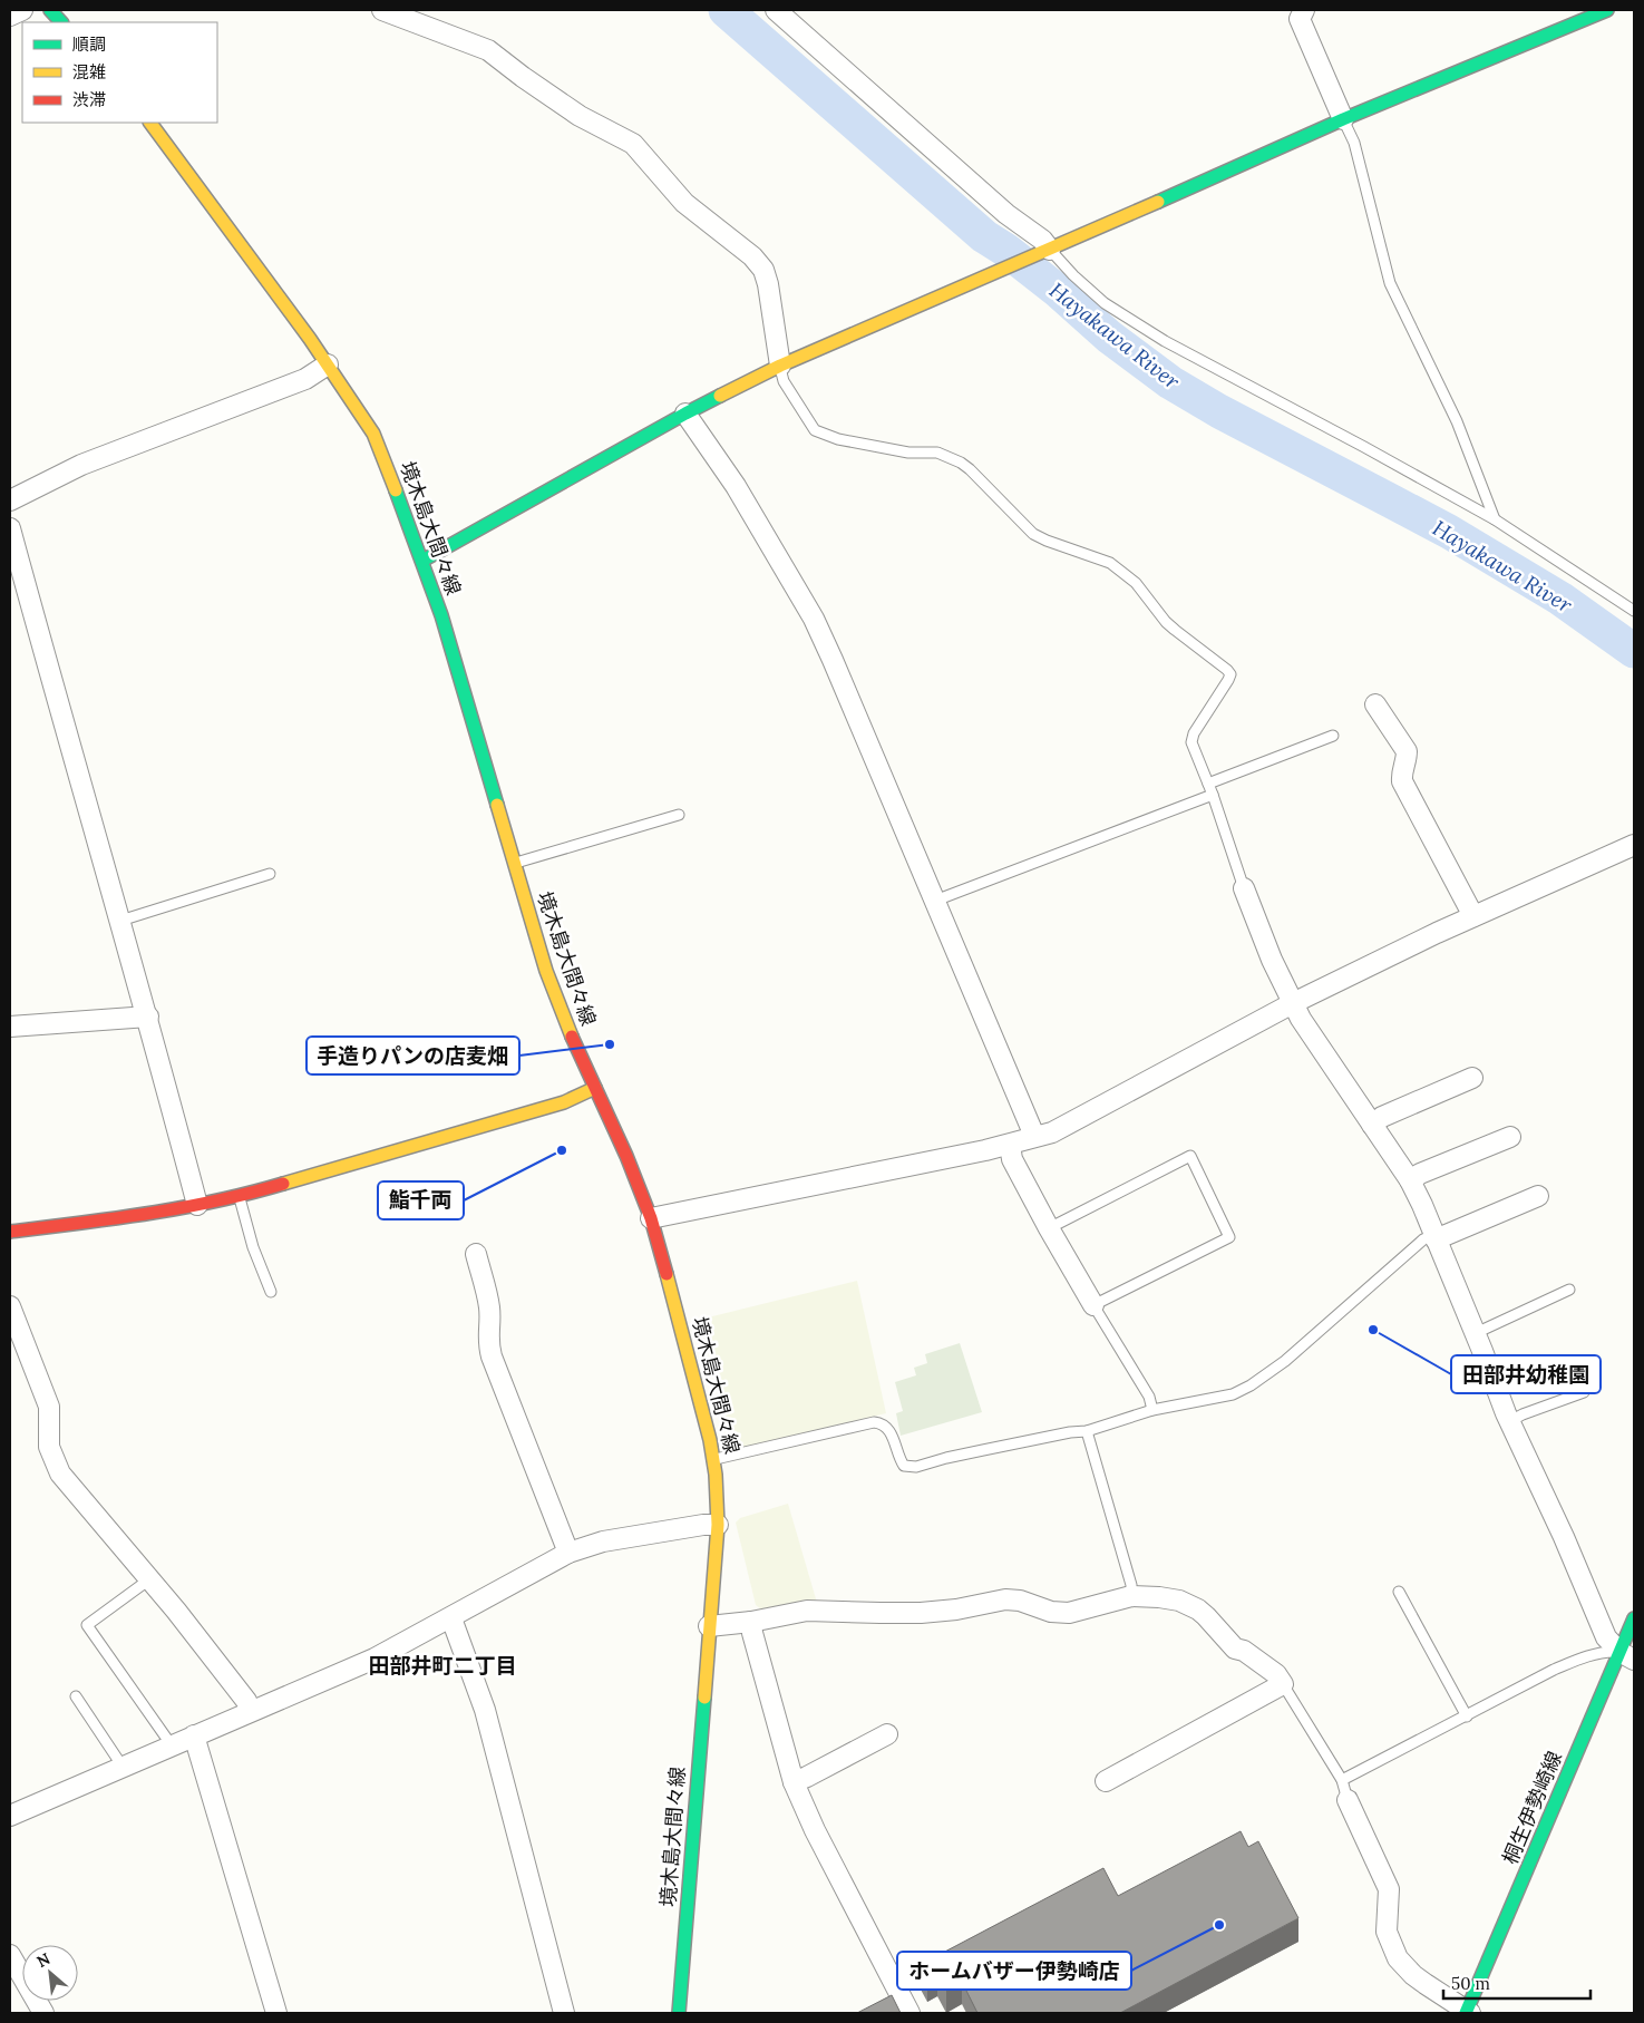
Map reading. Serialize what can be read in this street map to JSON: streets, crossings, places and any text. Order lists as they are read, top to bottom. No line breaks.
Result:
{"streets":{"main road":["境木島大間々線","桐生伊勢崎線"]},"districts":["田部井町二丁目"],"water":["Hayakawa River"],"places":["手造りパンの店麦畑","鮨千両","田部井幼稚園","ホームバザー伊勢崎店"],"legend":["順調","混雑","渋滞"],"scale_bar":"50 m","north":"top left"}
